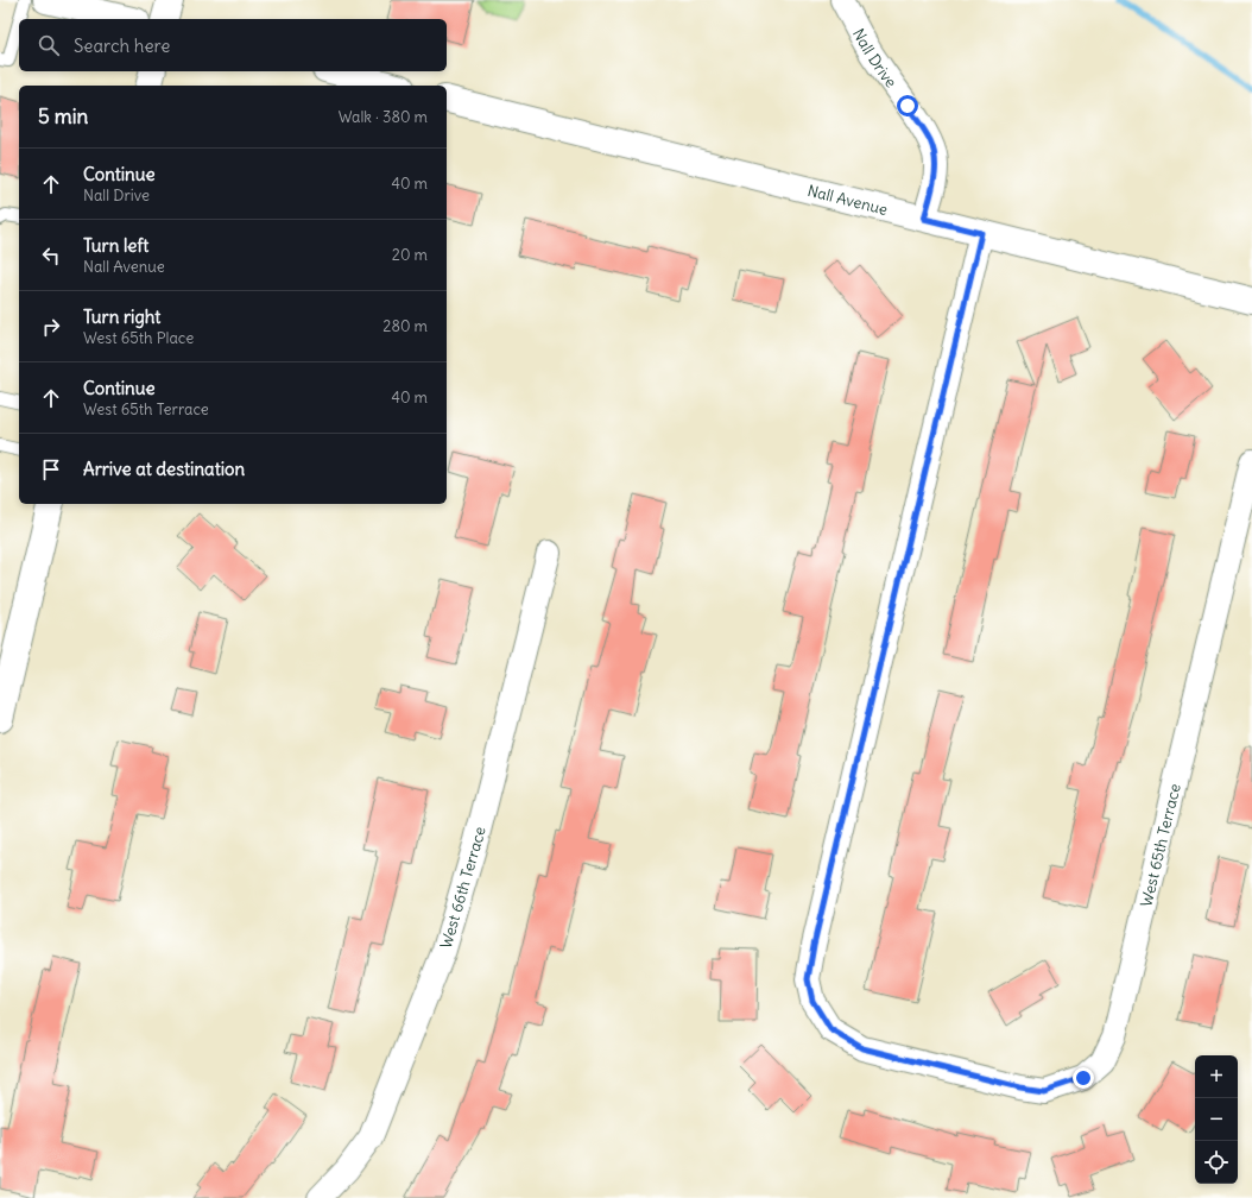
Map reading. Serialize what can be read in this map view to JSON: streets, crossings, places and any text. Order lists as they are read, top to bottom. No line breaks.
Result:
{"streets":{"main road":["Nall Avenue"],"street":["Nall Drive","West 65th Terrace","West 66th Terrace"]},"crossings":[["Nall Drive","Nall Avenue"],["Nall Avenue","West 65th Terrace"]],"page":{"search":"Search here","heading":["5 min","Walk · 380 m"],"list":[["Continue","Nall Drive","40 m"],["Turn left","Nall Avenue","20 m"],["Turn right","West 65th Place","280 m"],["Continue","West 65th Terrace","40 m"],"Arrive at destination"],"map_buttons":["+","−"]}}
